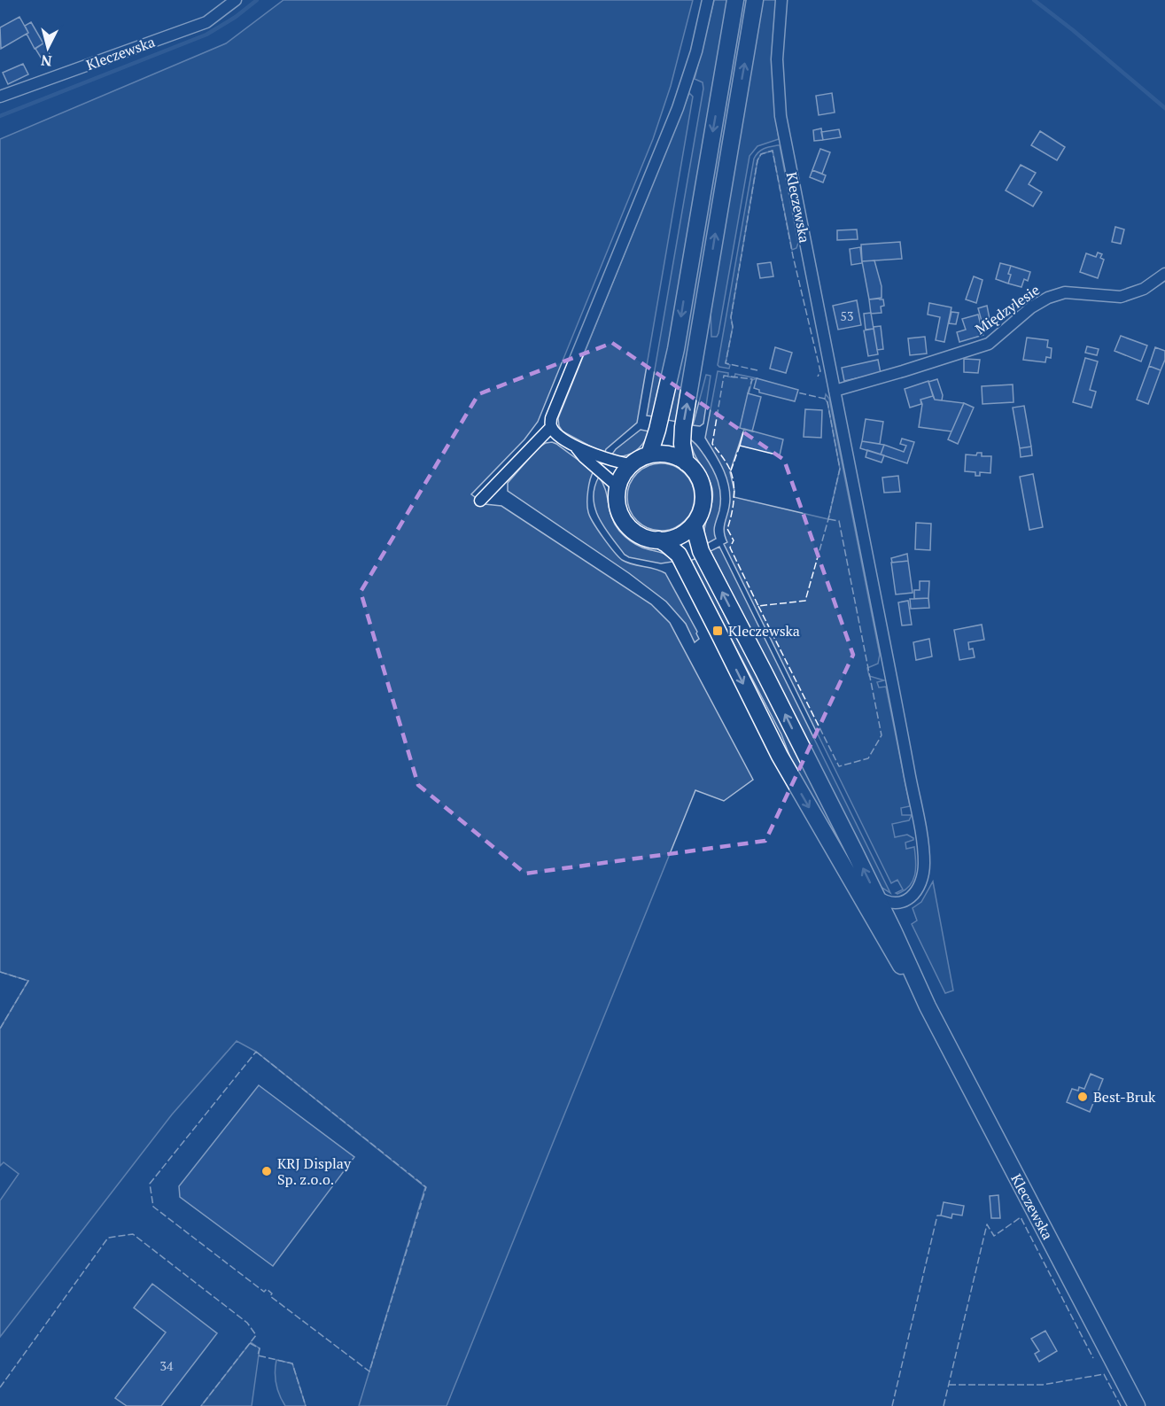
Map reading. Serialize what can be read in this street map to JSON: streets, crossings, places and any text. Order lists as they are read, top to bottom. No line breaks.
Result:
{"streets":{"main road":["Kleczewska"],"street":["Międzylesie"]},"crossings":[["Kleczewska","Międzylesie"]],"places":{"transit":["Kleczewska"],"other":["Best-Bruk","KRJ Display Sp. z.o.o."]},"house_numbers":["53","34"],"north":"bottom"}
